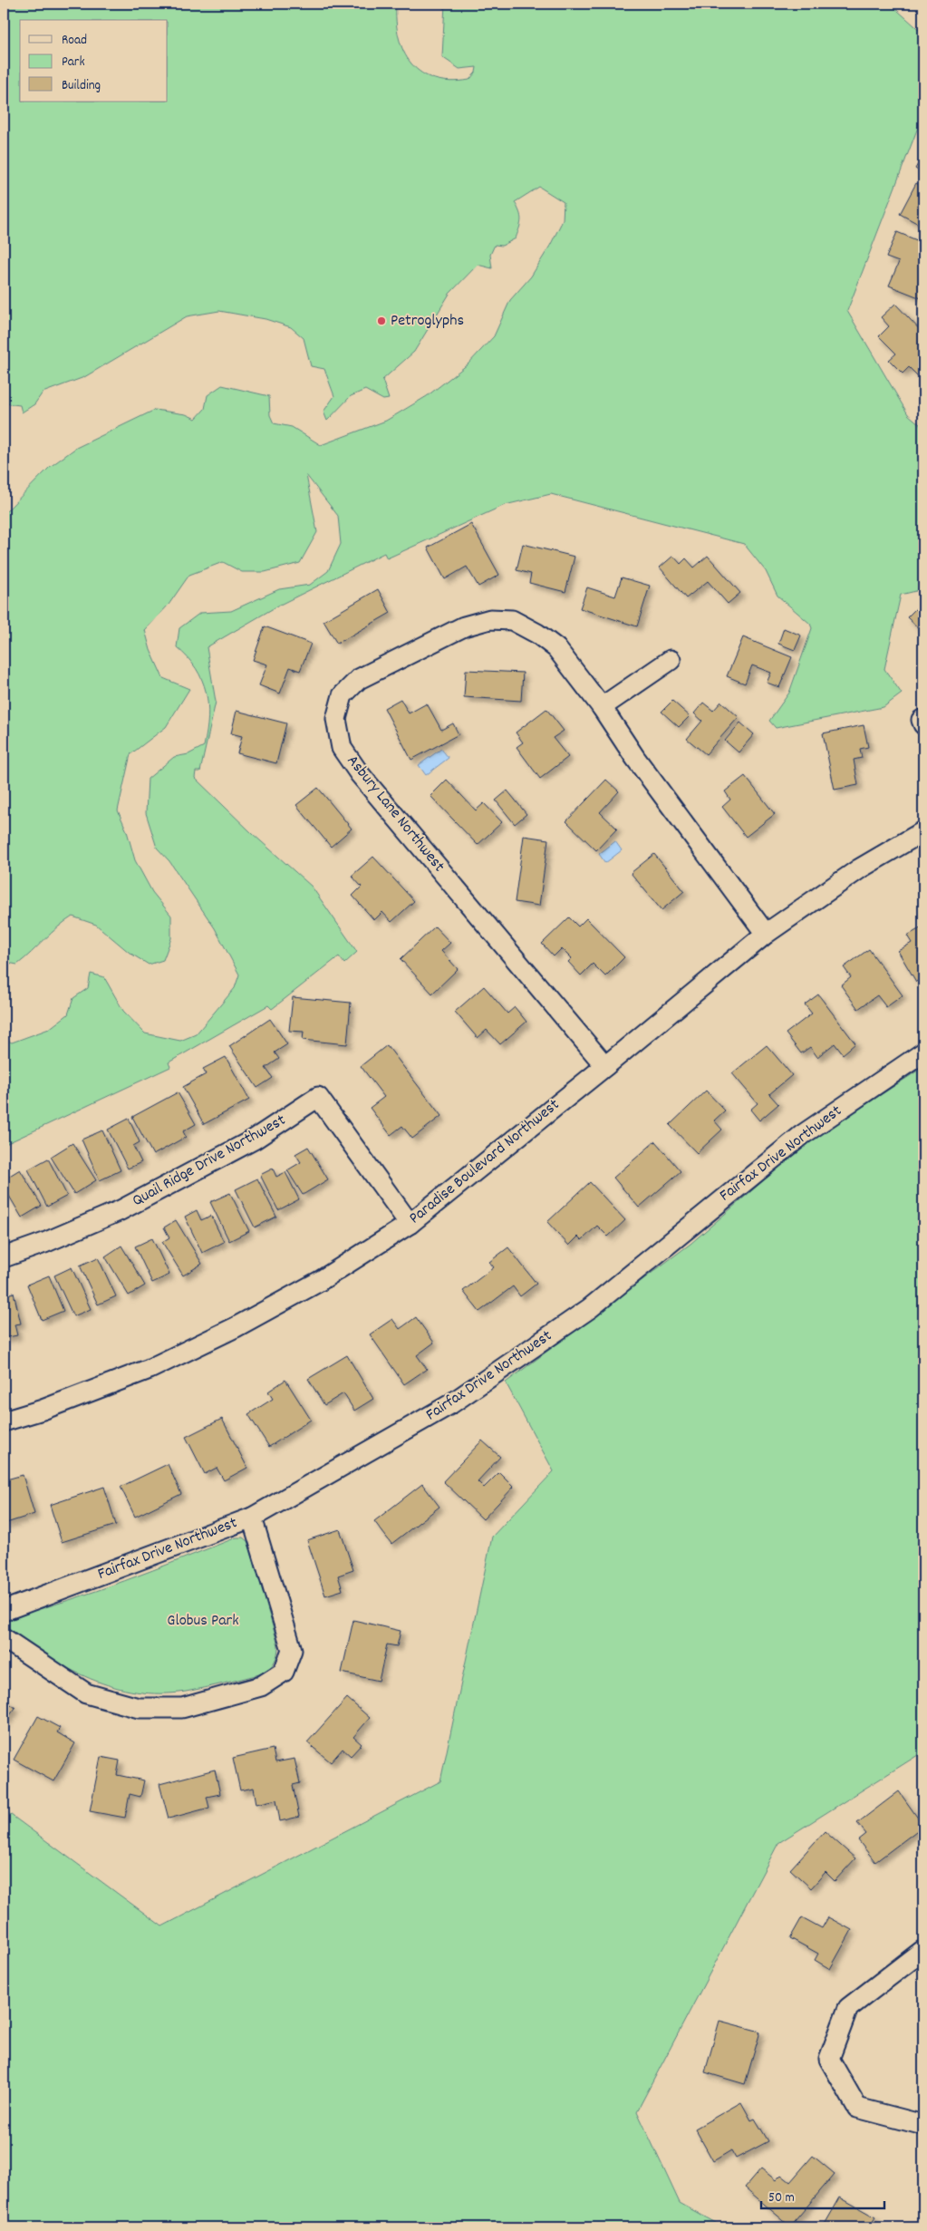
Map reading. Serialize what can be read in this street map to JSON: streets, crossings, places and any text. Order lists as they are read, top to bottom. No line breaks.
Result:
{"streets":{"street":["Asbury Lane Northwest","Fairfax Drive Northwest","Quail Ridge Drive Northwest","Paradise Boulevard Northwest"]},"crossings":[["Asbury Lane Northwest","Paradise Boulevard Northwest"],["Quail Ridge Drive Northwest","Paradise Boulevard Northwest"]],"parks":["Globus Park"],"places":["Petroglyphs"],"legend":["Road","Park","Building"],"scale_bar":"50 m"}
